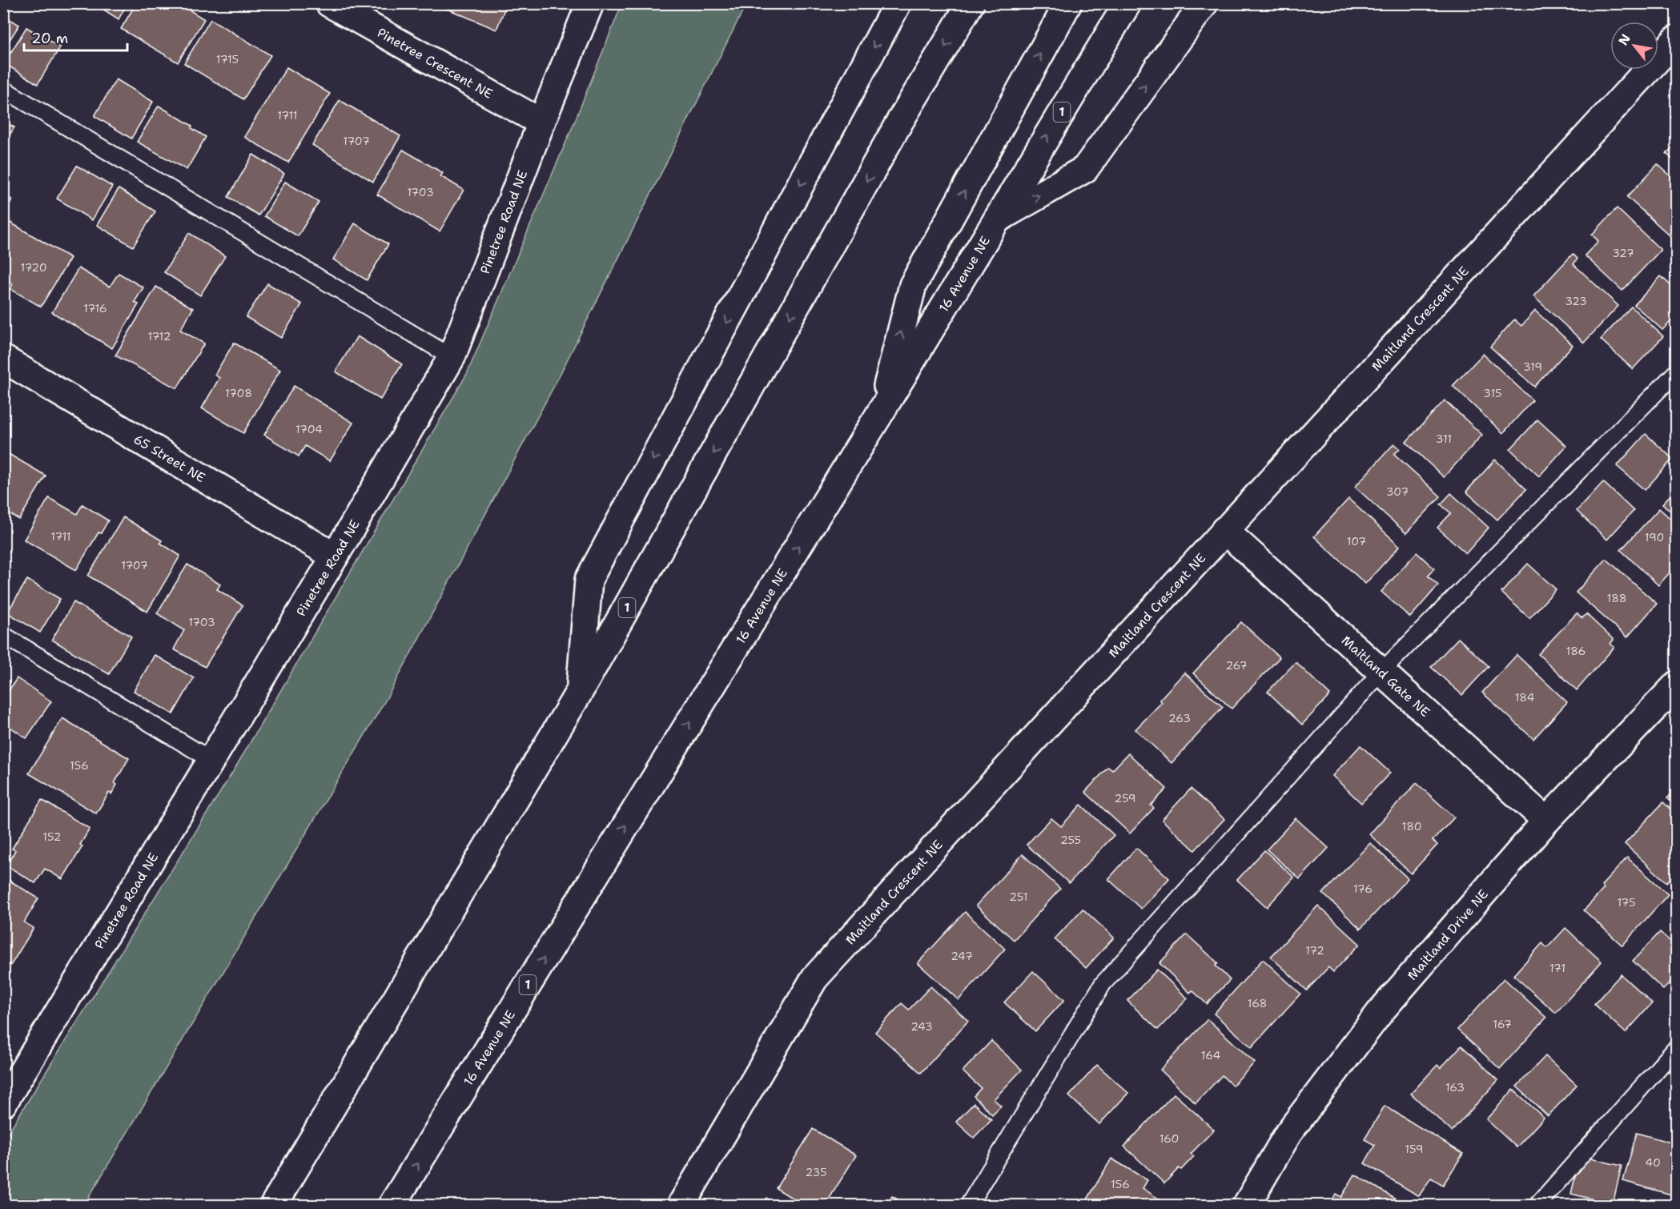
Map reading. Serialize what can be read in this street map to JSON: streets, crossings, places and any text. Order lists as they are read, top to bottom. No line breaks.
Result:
{"streets":{"main road":["Pinetree Crescent NE","1","Pinetree Road NE","16 Avenue NE","Maitland Crescent NE","65 Street NE","Maitland Gate NE","Maitland Drive NE"]},"crossings":[["Pinetree Crescent NE","Pinetree Road NE"],["Pinetree Road NE","65 Street NE"],["Maitland Crescent NE","Maitland Gate NE"],["Maitland Gate NE","Maitland Drive NE"]],"house_numbers":["1715","1711","1707","1703","327","1720","323","1716","1712","319","1708","315","1704","311","307","1711","190","107","1707","188","1703","186","267","184","263","156","259","180","152","255","176","251","175","172","247","171","168","167","243","164","163","160","159","40","235","156"],"scale_bar":"20 m","north":"top left"}
